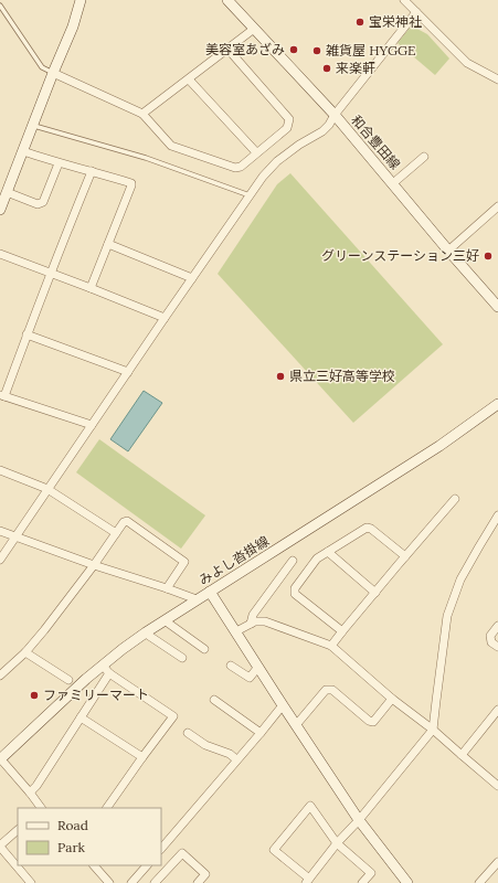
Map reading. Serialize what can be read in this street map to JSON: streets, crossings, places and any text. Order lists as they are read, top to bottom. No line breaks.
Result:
{"streets":{"main road":["和合豊田線","みよし沓掛線"]},"places":["宝栄神社","美容室あざみ","雑貨屋 HYGGE","来楽軒","グリーンステーション三好","県立三好高等学校","ファミリーマート"],"legend":["Road","Park"]}
